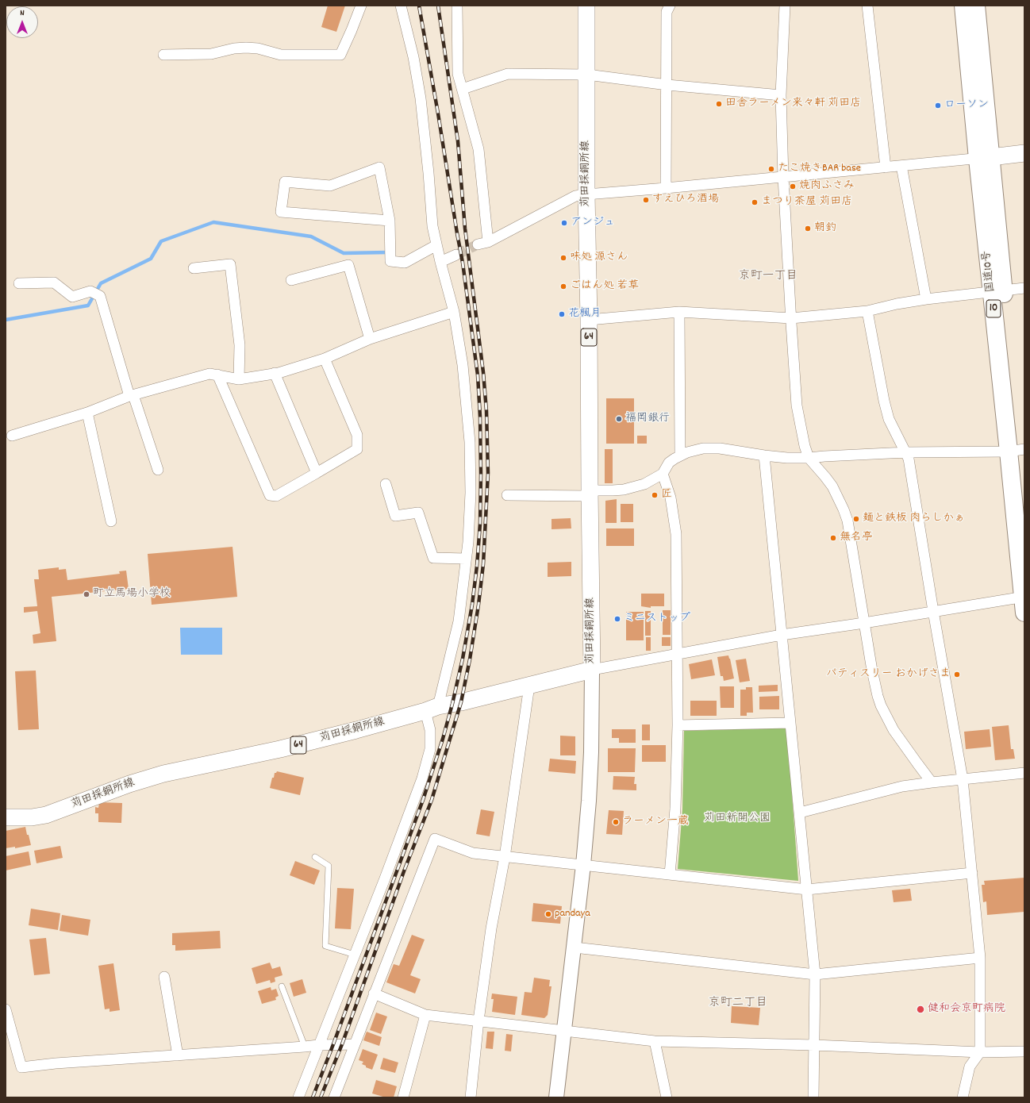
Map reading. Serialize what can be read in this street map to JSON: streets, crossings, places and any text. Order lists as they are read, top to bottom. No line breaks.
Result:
{"streets":{"highway":["国道10号","10"],"main road":["苅田採銅所線","64"]},"districts":["京町一丁目","京町二丁目"],"parks":["苅田新開公園"],"places":["田舎ラーメン来々軒 苅田店","ローソン","たこ焼きBAR base","焼肉ふさみ","すえひろ酒場","まつり茶屋 苅田店","アンジュ","朝釣","味処 源さん","ごはん処 若草","花楓月","福岡銀行","匠","麺と鉄板 肉らしかぁ","無名亭","町立馬場小学校","ミニストップ","パティスリー おかげさま","ラーメン一蔵","pandaya","健和会京町病院"],"north":"top"}
